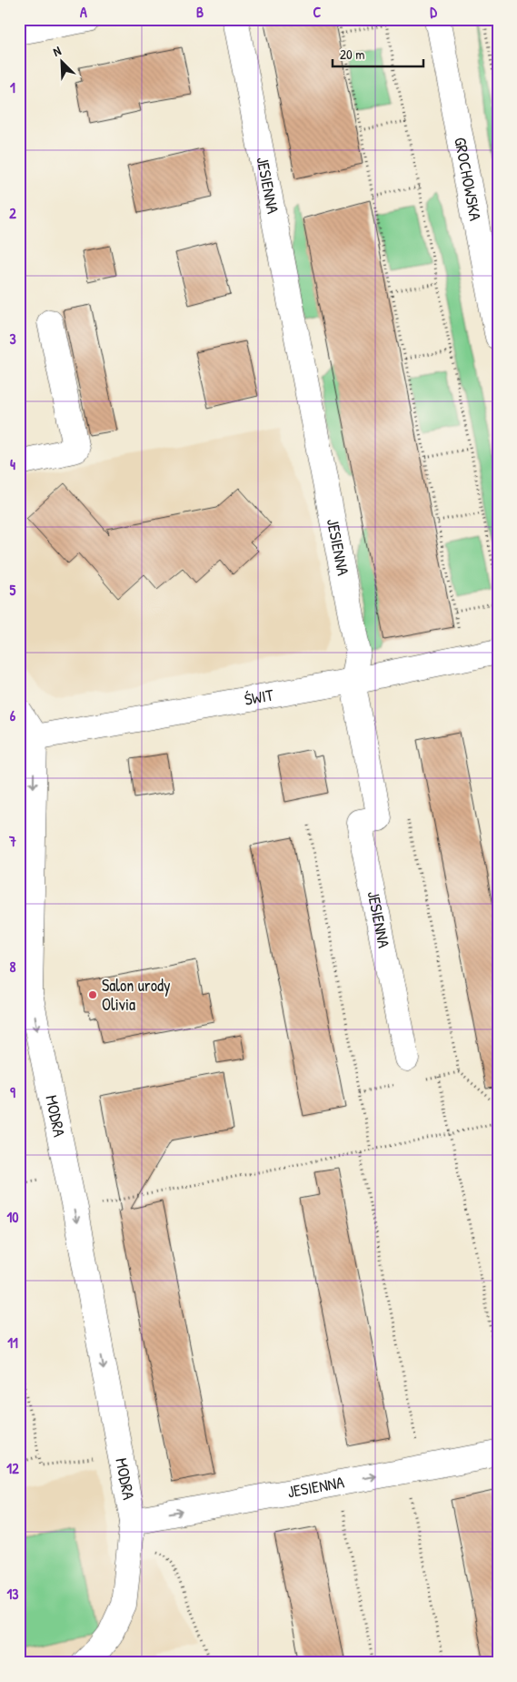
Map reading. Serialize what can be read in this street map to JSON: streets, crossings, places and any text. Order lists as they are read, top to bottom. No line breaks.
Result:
{"streets":{"street":["GROCHOWSKA","JESIENNA","ŚWIT","MODRA"]},"crossings":[["JESIENNA","ŚWIT"],["JESIENNA","MODRA"],["ŚWIT","MODRA"]],"one_way":["MODRA"],"places":["Salon urody Olivia"],"scale_bar":"20 m","north":"top left","grid":{"columns":["A","B","C","D"],"rows":["1","2","3","4","5","6","7","8","9","10","11","12","13"]}}
